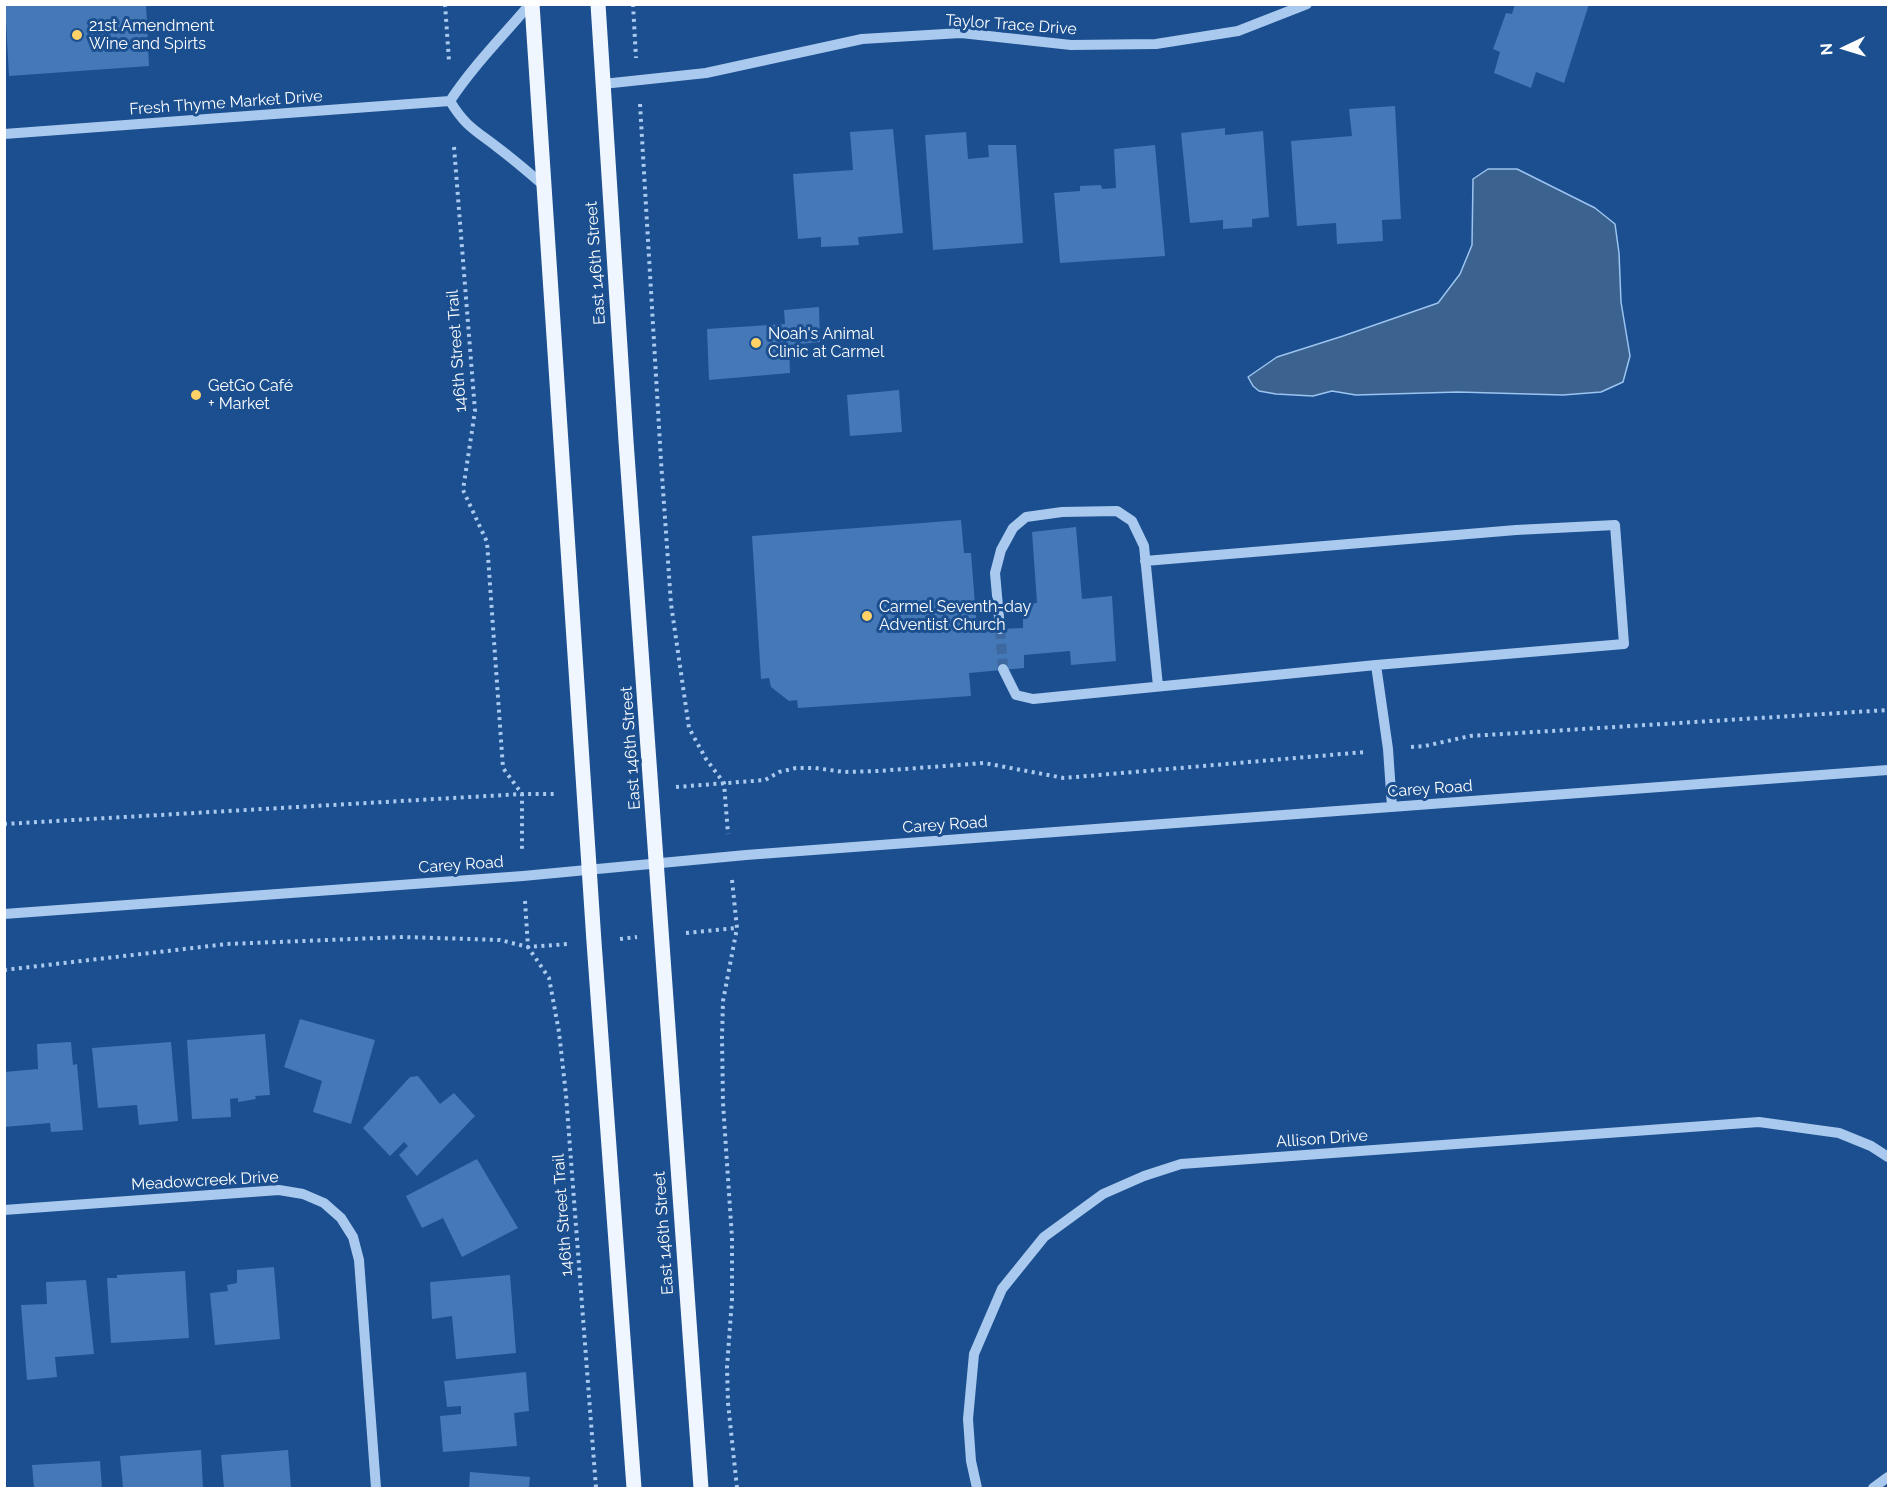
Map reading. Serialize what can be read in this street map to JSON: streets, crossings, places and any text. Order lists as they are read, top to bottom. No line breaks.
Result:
{"streets":{"main road":["East 146th Street"],"street":["Taylor Trace Drive","Fresh Thyme Market Drive","Carey Road","Allison Drive","Meadowcreek Drive"],"path":["146th Street Trail"]},"crossings":[["Taylor Trace Drive","East 146th Street"],["East 146th Street","Carey Road"]],"places":["21st Amendment Wine and Spirts","Noah's Animal Clinic at Carmel","GetGo Café + Market","Carmel Seventh-day Adventist Church"],"north":"left"}
